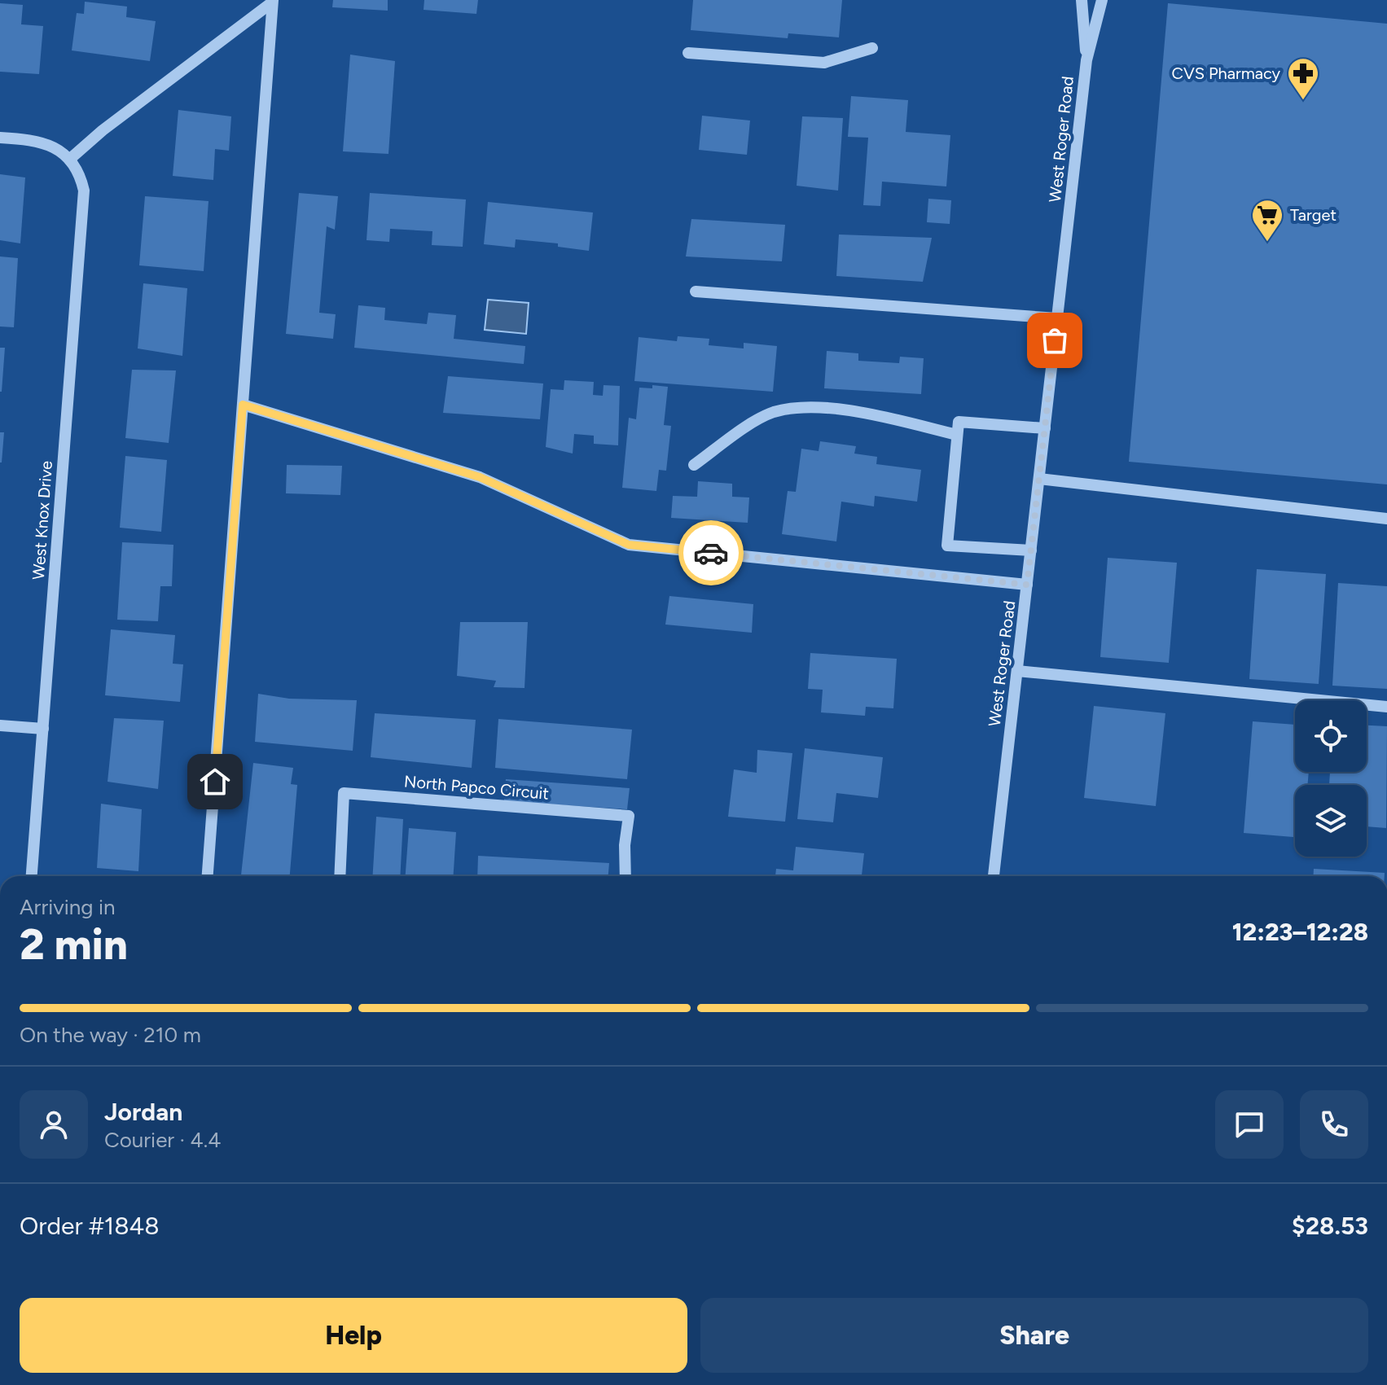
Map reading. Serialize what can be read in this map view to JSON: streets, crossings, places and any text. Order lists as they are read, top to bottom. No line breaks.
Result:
{"streets":{"street":["West Roger Road","West Knox Drive","North Papco Circuit"]},"places":{"pharmacy":["CVS Pharmacy"],"supermarket":["Target"]},"page":{"heading":["2 min","Arriving in","12:23–12:28"],"panel":["Jordan","Courier · 4.4","Order #1848","$28.53"],"bar":"On the way · 210 m","buttons":["Help","Share"]}}
